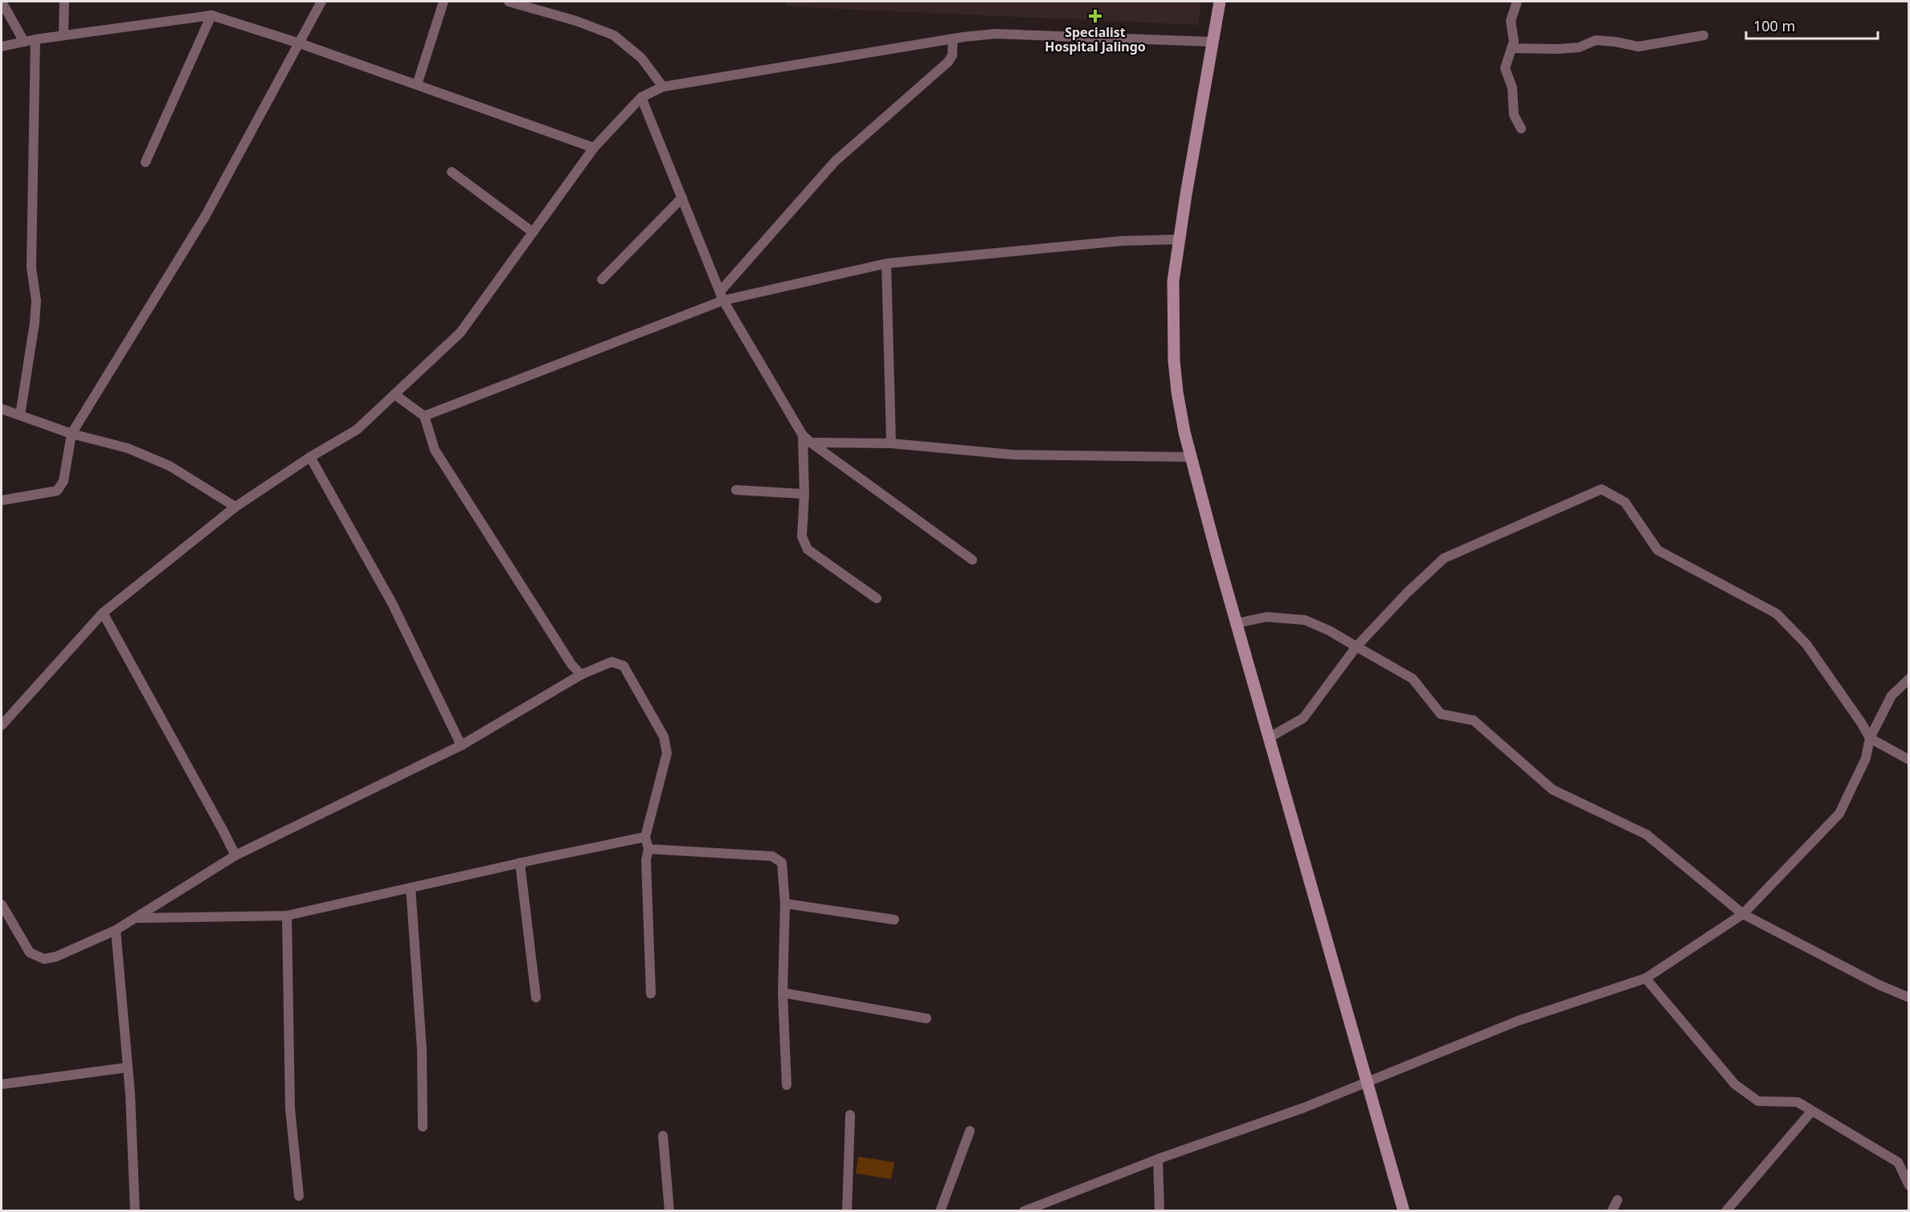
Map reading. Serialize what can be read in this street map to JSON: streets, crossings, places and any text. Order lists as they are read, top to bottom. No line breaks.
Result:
{"places":{"health":["Specialist Hospital Jalingo"]},"scale_bar":"100 m"}
